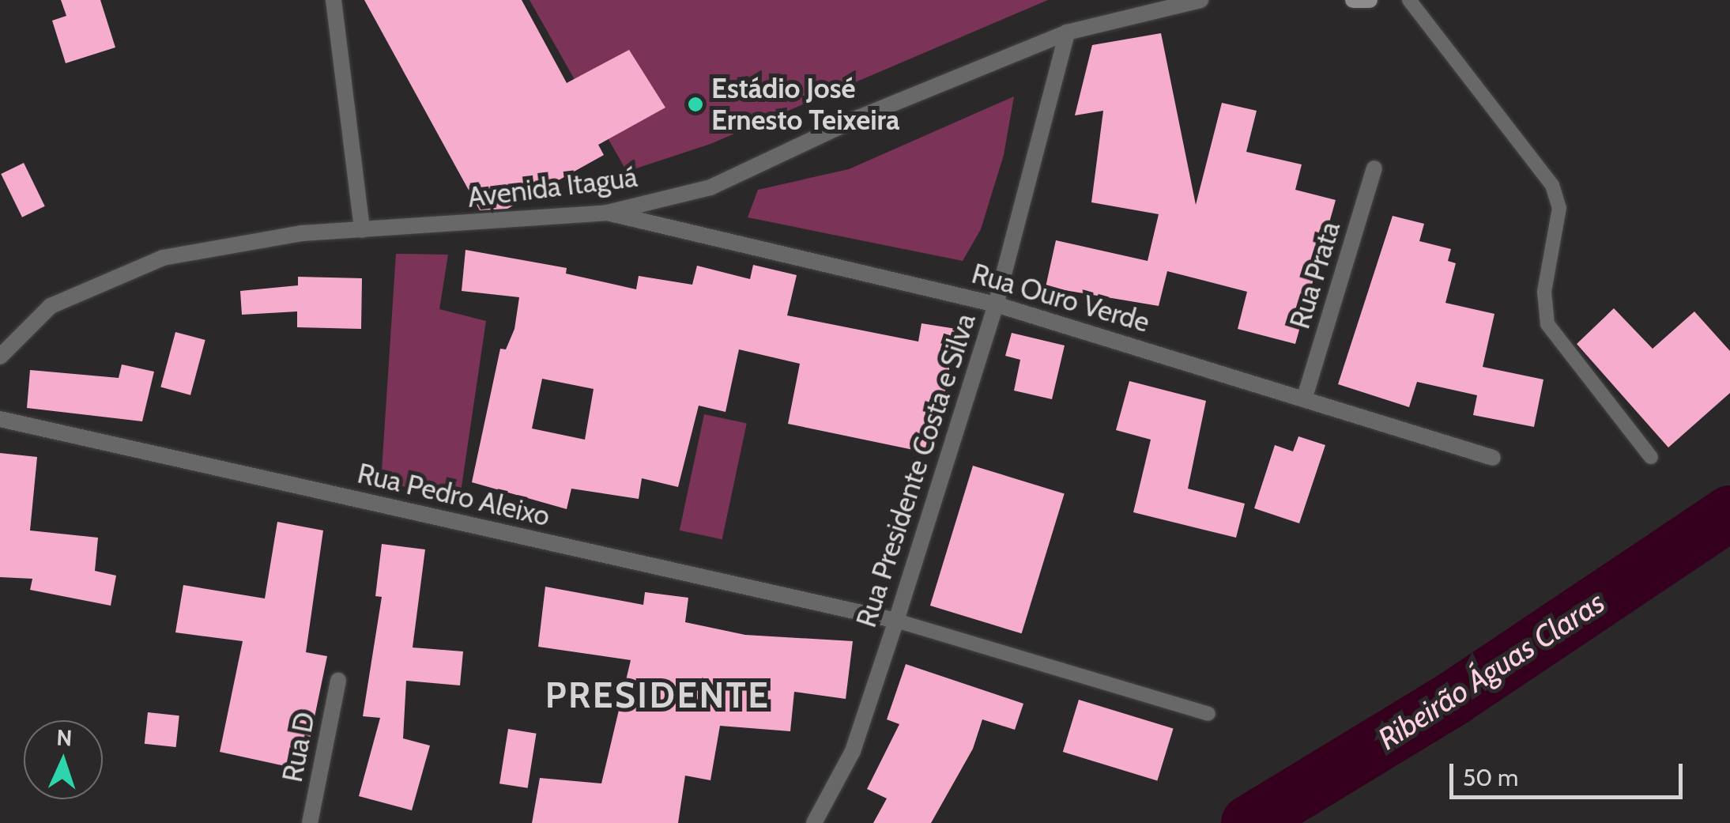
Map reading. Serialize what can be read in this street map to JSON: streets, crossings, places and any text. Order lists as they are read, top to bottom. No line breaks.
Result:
{"streets":{"street":["Avenida Itaguá","Rua Prata","Rua Ouro Verde","Rua Presidente Costa e Silva","Rua Pedro Aleixo","Rua D"]},"crossings":[["Avenida Itaguá","Rua Ouro Verde"],["Avenida Itaguá","Rua Presidente Costa e Silva"],["Rua Prata","Rua Ouro Verde"],["Rua Ouro Verde","Rua Presidente Costa e Silva"],["Rua Presidente Costa e Silva","Rua Pedro Aleixo"]],"districts":["PRESIDENTE"],"water":["Ribeirão Águas Claras"],"places":["Estádio José Ernesto Teixeira"],"scale_bar":"50 m","north":"top"}
